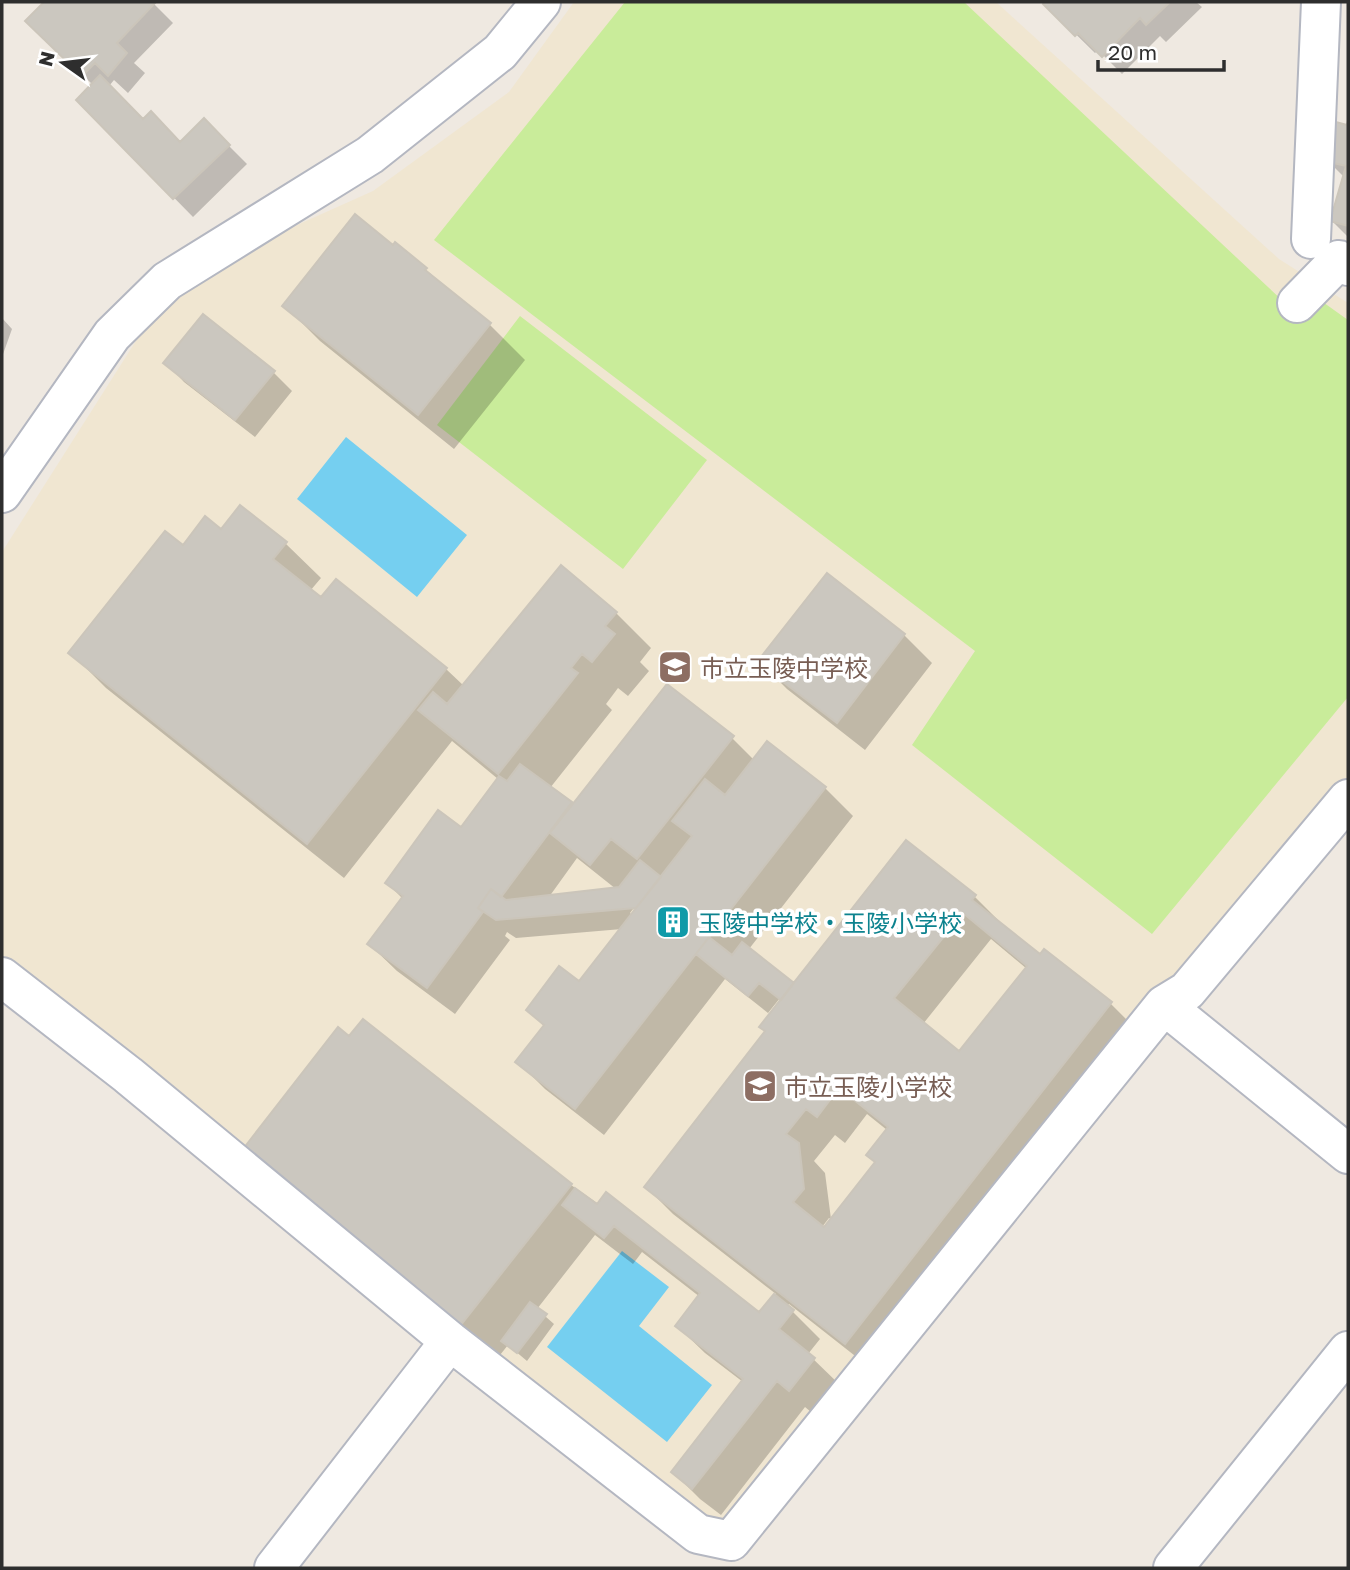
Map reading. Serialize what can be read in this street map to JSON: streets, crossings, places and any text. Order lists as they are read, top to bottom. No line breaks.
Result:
{"places":{"school or university":["市立玉陵中学校","市立玉陵小学校"],"building":["玉陵中学校・玉陵小学校"]},"scale_bar":"20 m","north":"left"}
